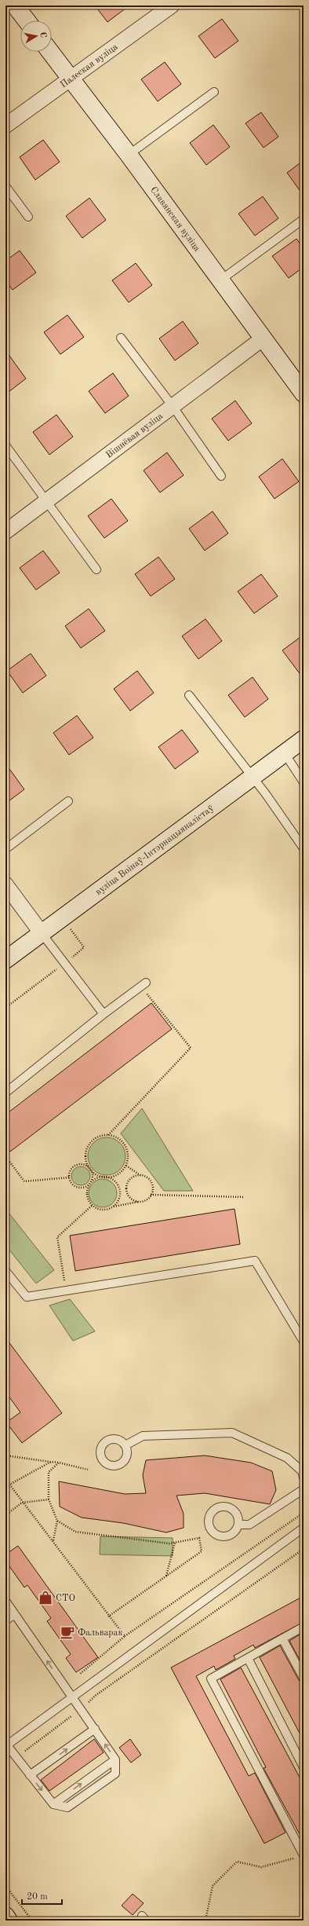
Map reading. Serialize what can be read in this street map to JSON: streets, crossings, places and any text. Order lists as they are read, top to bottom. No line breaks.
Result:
{"streets":{"street":["Палеская вуліца","Славянская вуліца","Вішнёвая вуліца","вуліца Воінаў-Інтэрнацыяналістаў"]},"crossings":[["Палеская вуліца","Славянская вуліца"],["Славянская вуліца","Вішнёвая вуліца"]],"places":{"shop":["СТО"],"cafe":["Фальварак"]},"scale_bar":"20 m","north":"right"}
